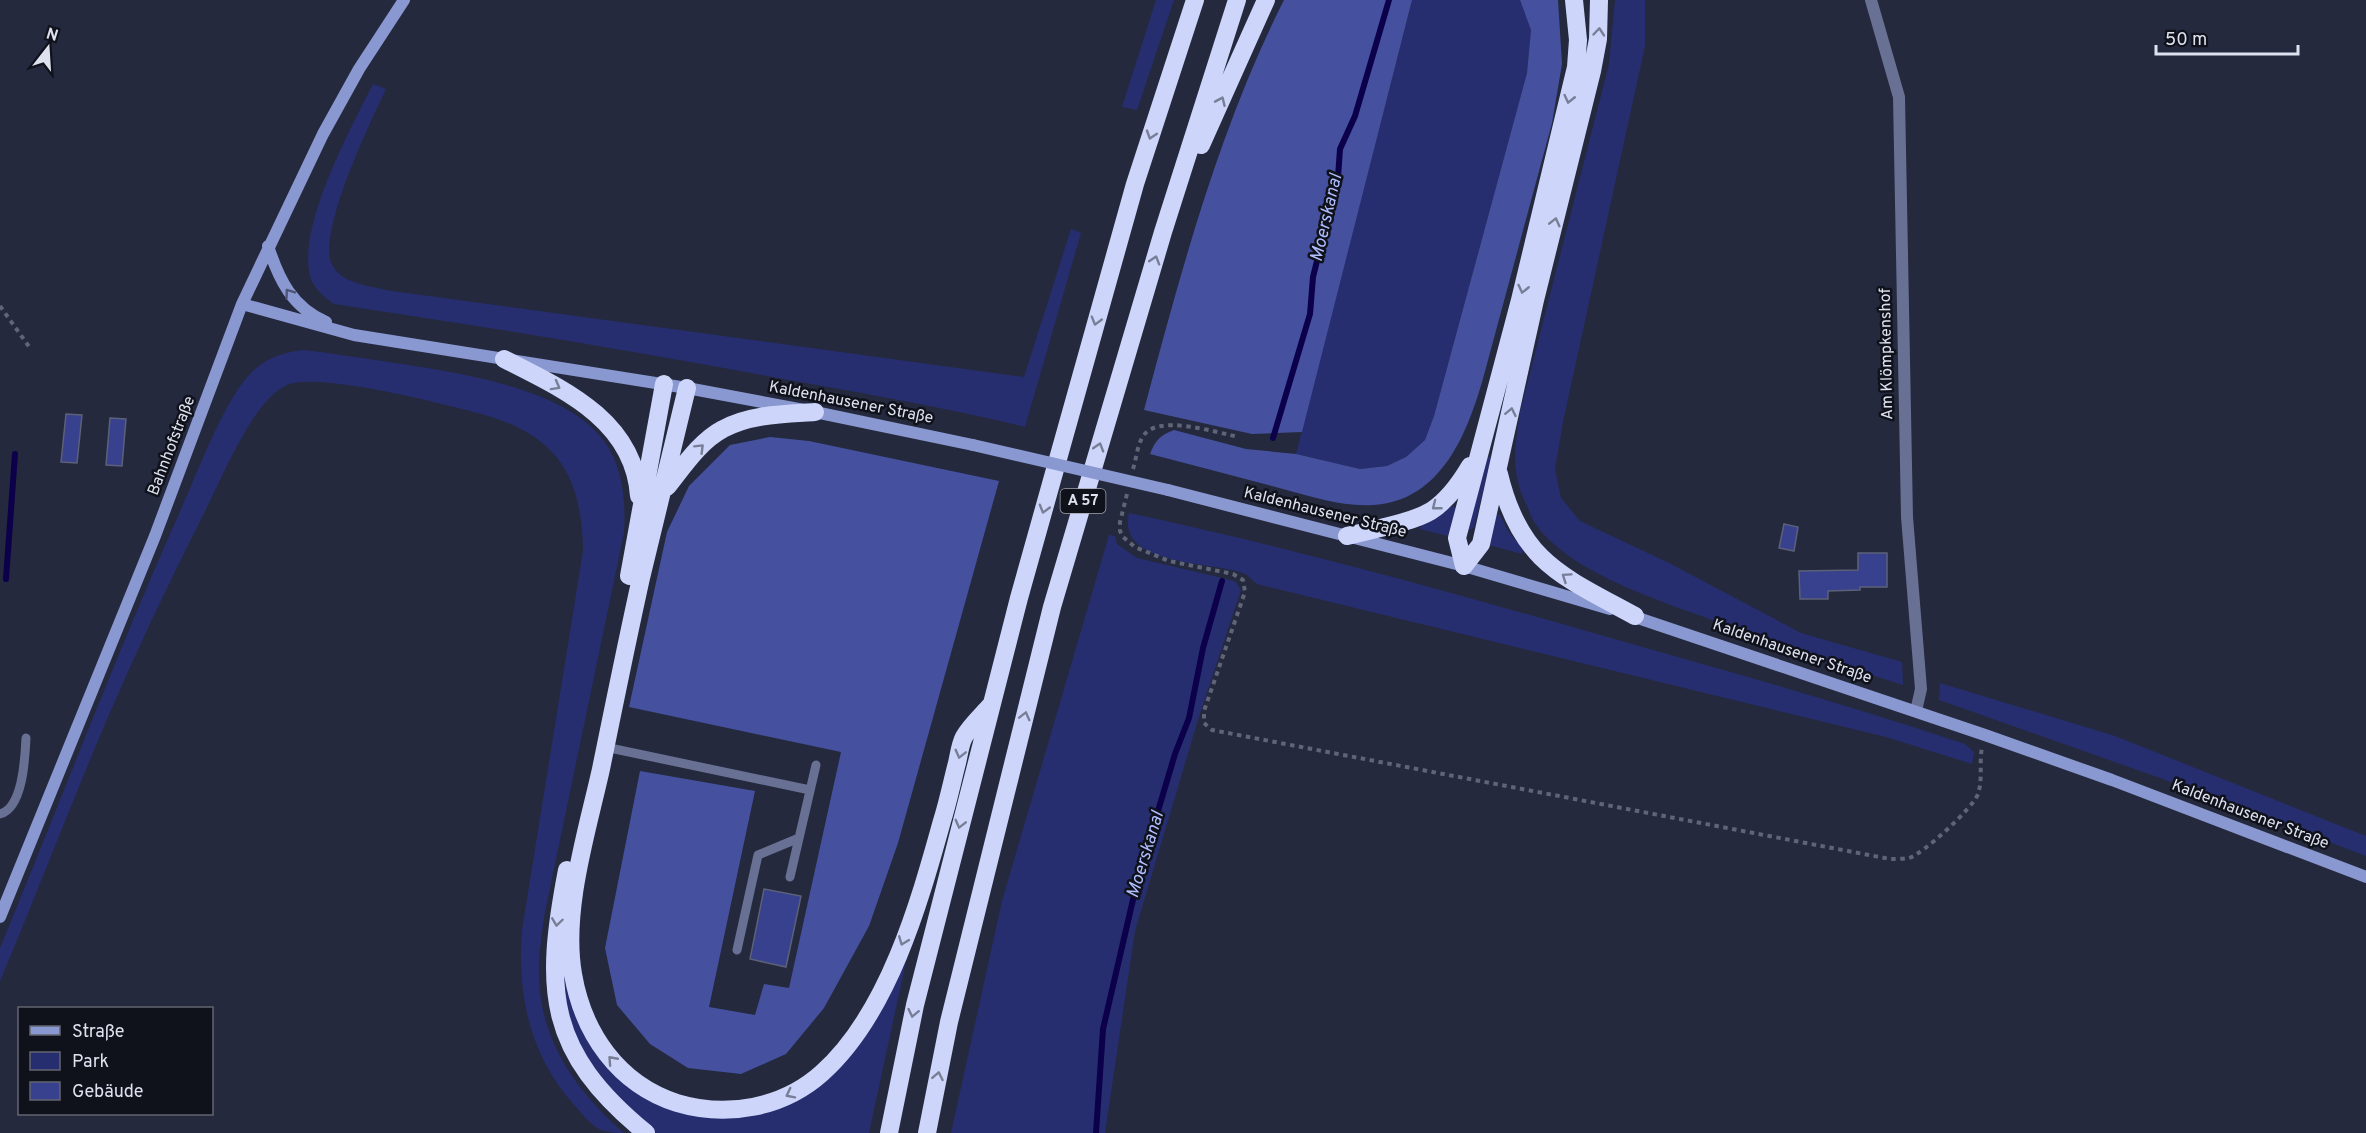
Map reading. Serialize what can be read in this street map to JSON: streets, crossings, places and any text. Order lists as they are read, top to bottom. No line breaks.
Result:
{"streets":{"highway":["A 57"],"main road":["Kaldenhausener Straße","Bahnhofstraße"],"street":["Am Klömpkenshof"]},"crossings":[["Am Klömpkenshof","Kaldenhausener Straße"],["Kaldenhausener Straße","Bahnhofstraße"]],"water":["Moerskanal"],"legend":["Straße","Park","Gebäude"],"scale_bar":"50 m","north":"top"}
